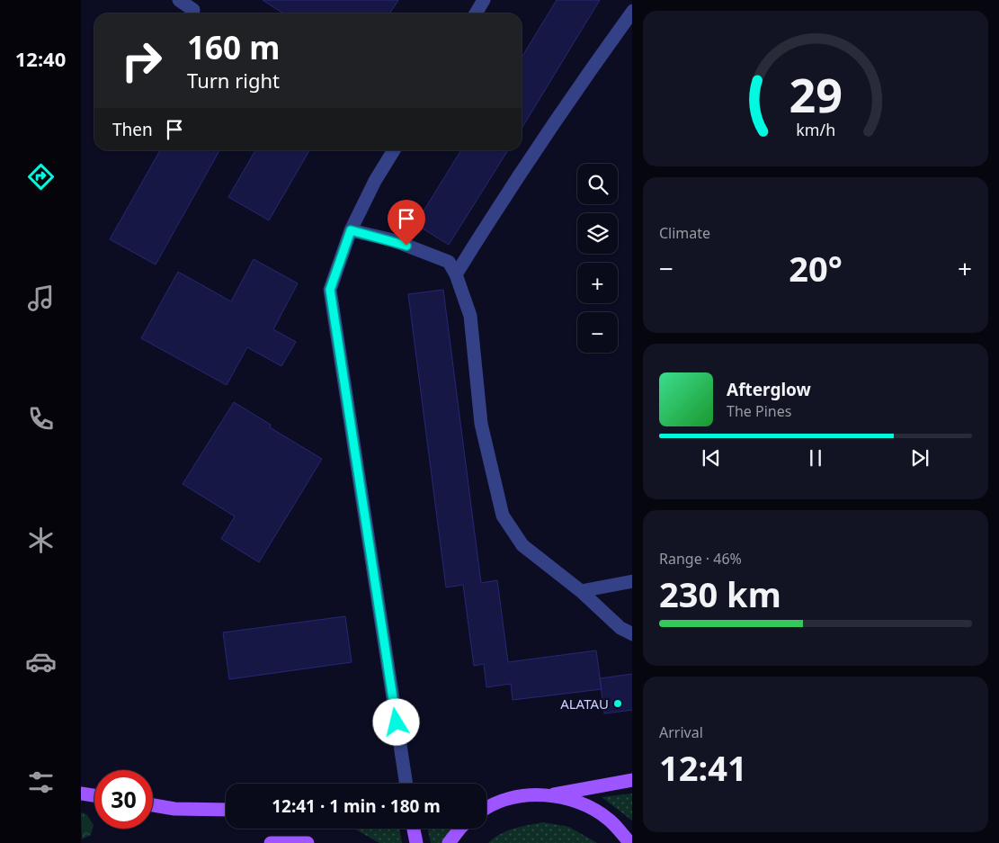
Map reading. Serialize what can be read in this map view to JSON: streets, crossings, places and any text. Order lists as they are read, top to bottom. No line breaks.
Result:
{"places":["ALATAU"],"page":{"tabs":"12:40","turn":["160 m","Turn right"],"then":"Then","map_buttons":["+","−"],"tile":["Climate",["Range · 46%","230 km"],["Arrival","12:41"]],"heat":["−","20°","+"],"song":["Afterglow","The Pines"],"limit":"30","trip":"12:41 · 1 min · 180 m","gauge":["29","km/h"]}}
